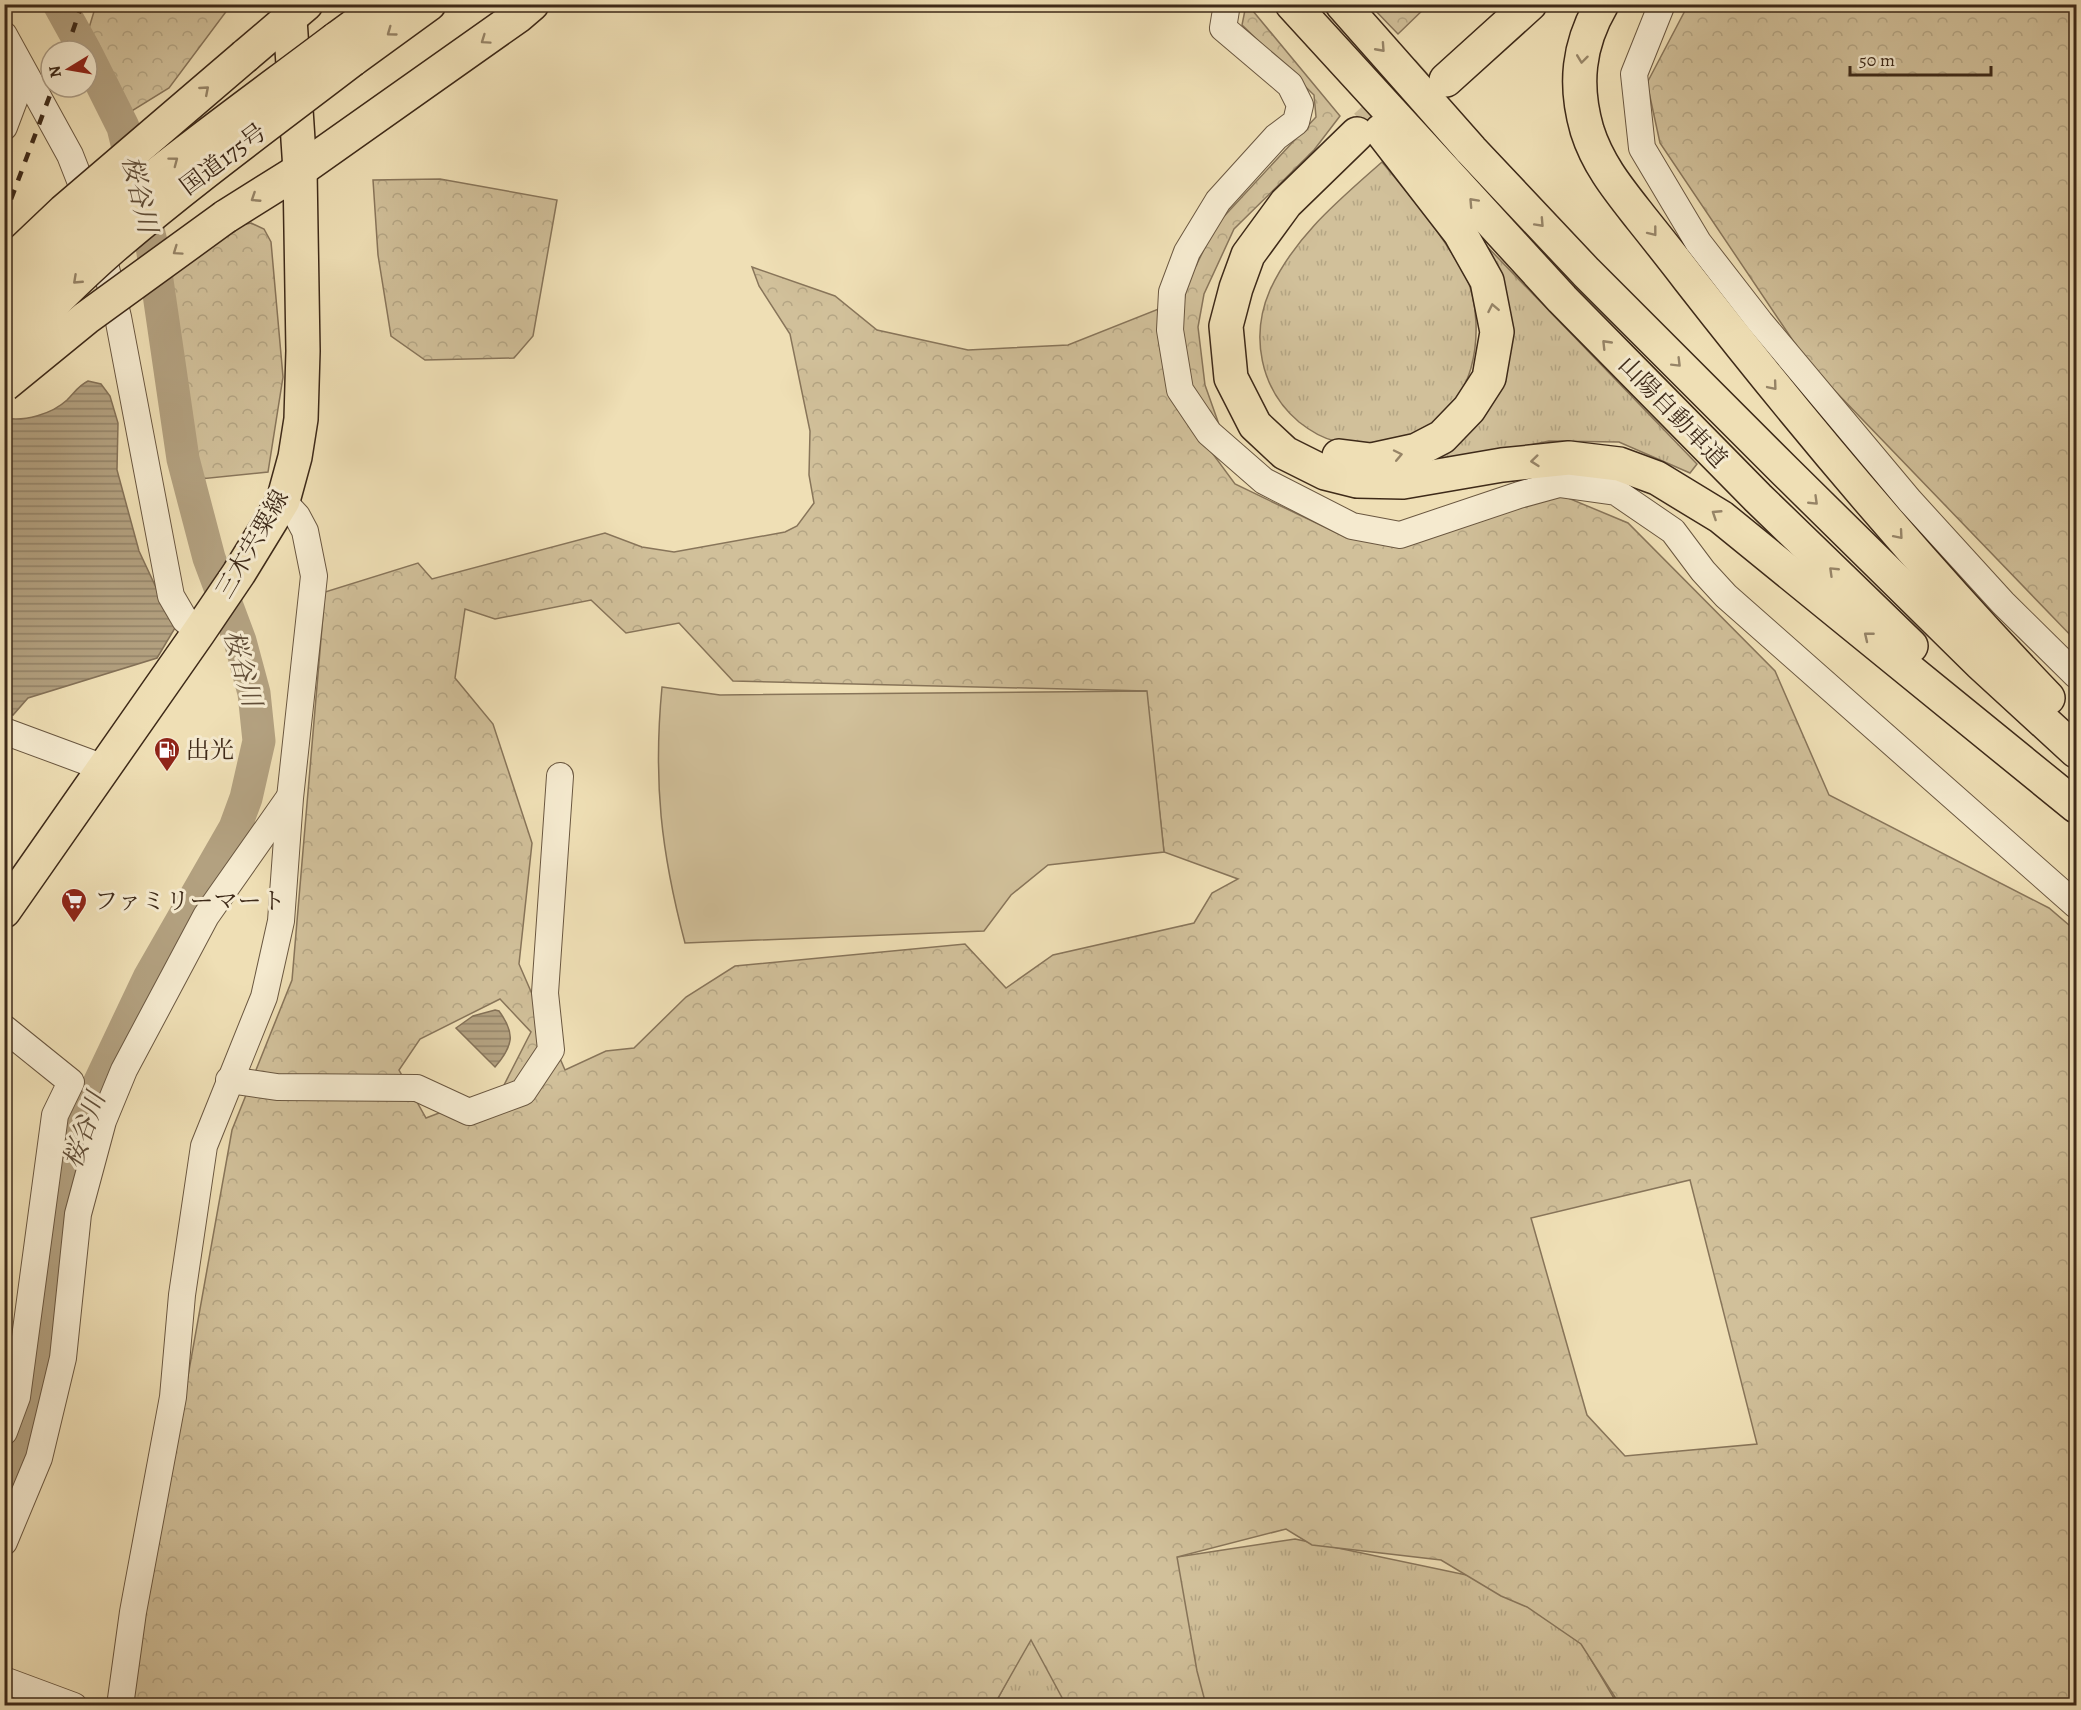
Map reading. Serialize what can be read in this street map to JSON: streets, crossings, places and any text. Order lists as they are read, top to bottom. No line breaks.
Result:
{"streets":{"main road":["国道175号","山陽自動車道","三木宍粟線"]},"water":["桜谷川"],"places":{"fuel station":["出光"],"supermarket":["ファミリーマート"]},"scale_bar":"50 m","north":"left"}
